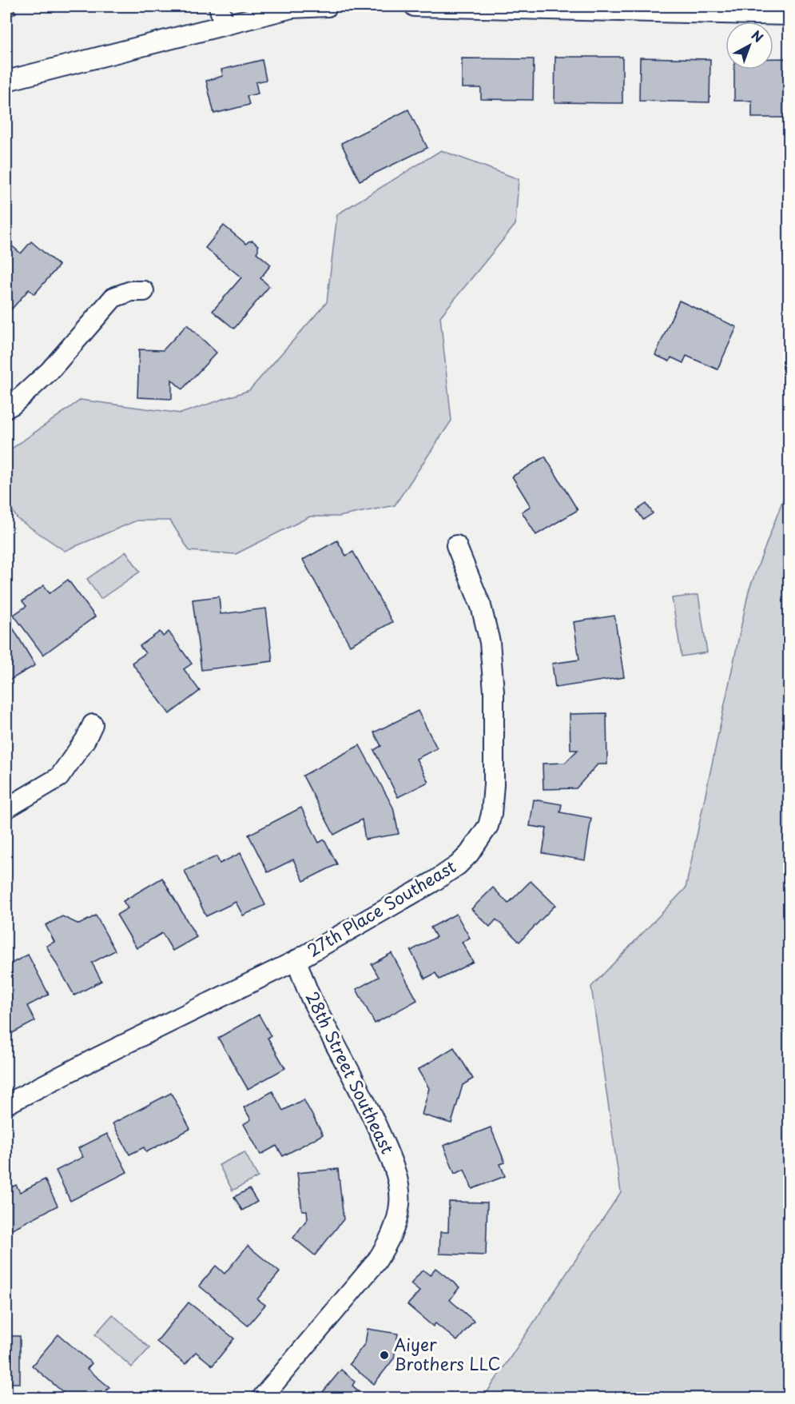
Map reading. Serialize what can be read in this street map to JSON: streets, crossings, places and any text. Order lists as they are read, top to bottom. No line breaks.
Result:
{"streets":{"street":["27th Place Southeast","28th Street Southeast"]},"crossings":[["27th Place Southeast","28th Street Southeast"]],"places":["Aiyer Brothers LLC"],"north":"top right"}
